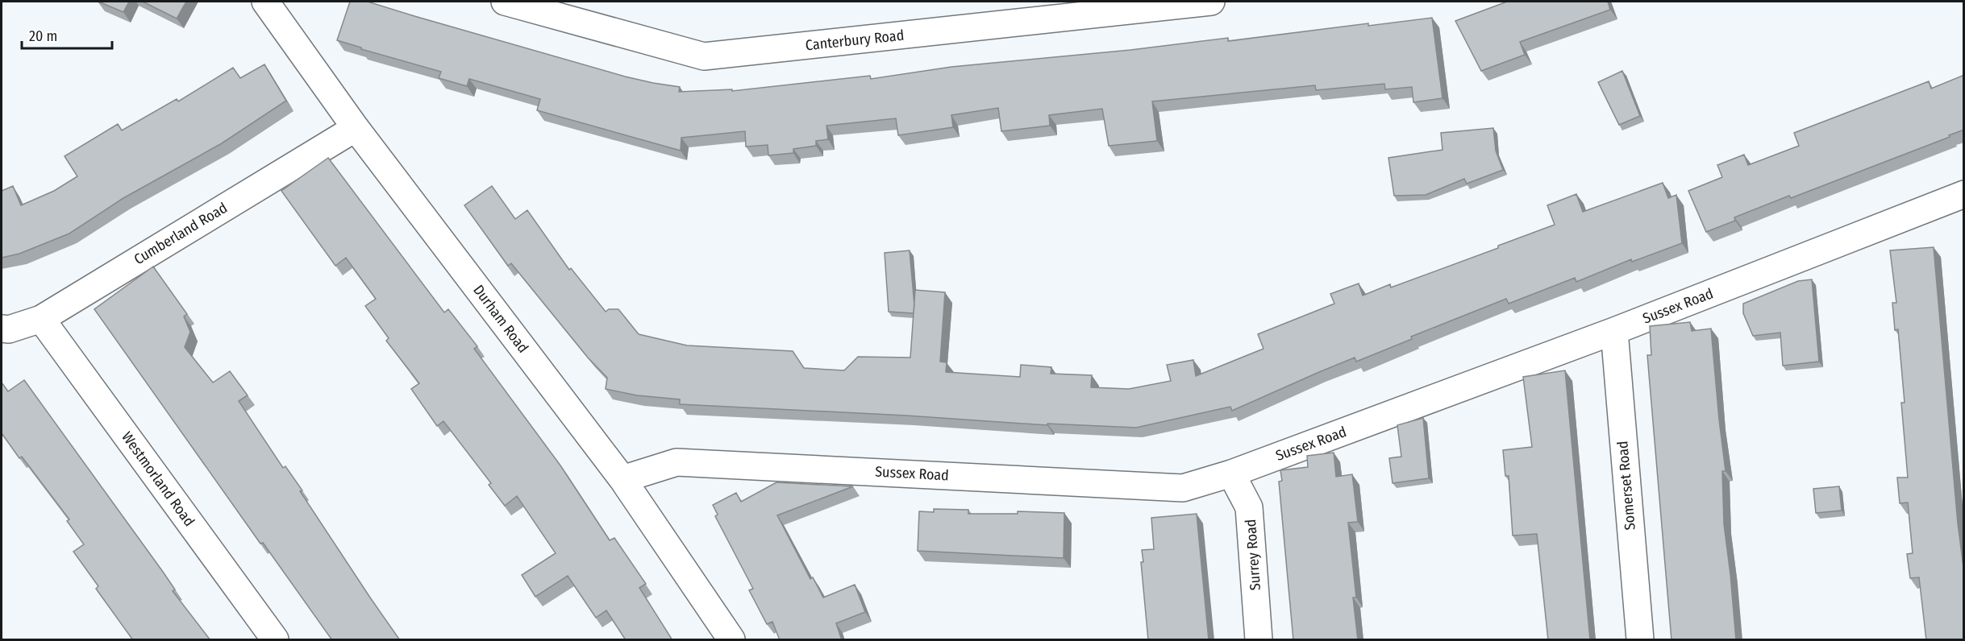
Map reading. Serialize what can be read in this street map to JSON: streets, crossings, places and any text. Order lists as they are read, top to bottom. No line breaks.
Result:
{"streets":{"street":["Canterbury Road","Cumberland Road","Sussex Road","Durham Road","Westmorland Road","Somerset Road","Surrey Road"]},"crossings":[["Cumberland Road","Durham Road"],["Cumberland Road","Westmorland Road"],["Sussex Road","Durham Road"],["Sussex Road","Somerset Road"],["Sussex Road","Surrey Road"]],"scale_bar":"20 m"}
